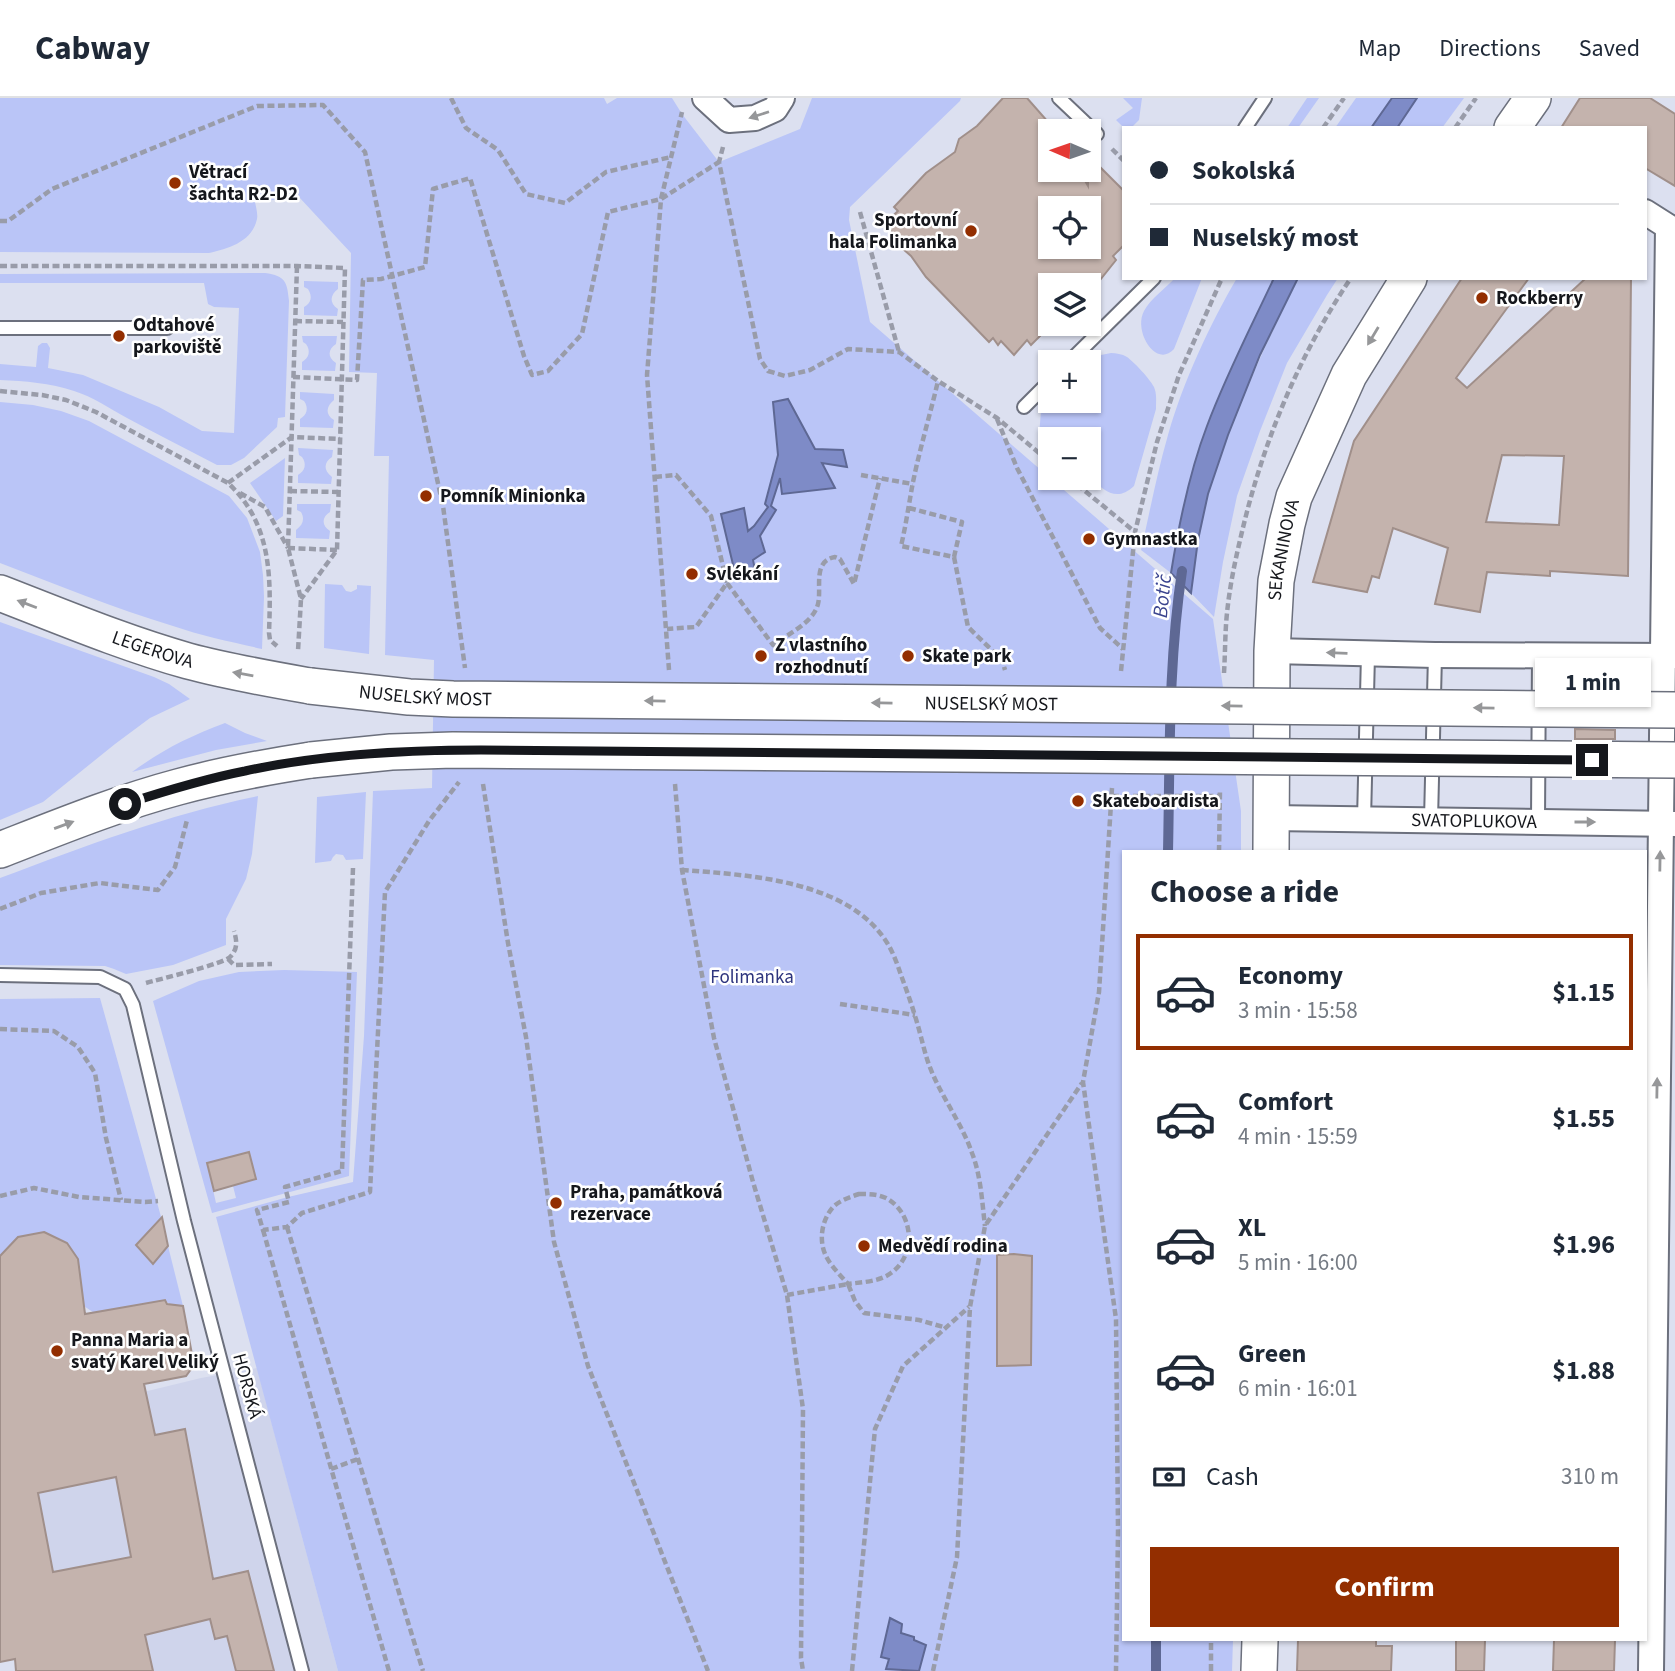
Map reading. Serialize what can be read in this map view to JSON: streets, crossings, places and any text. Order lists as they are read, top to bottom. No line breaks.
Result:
{"streets":{"main road":["SEKANINOVA","LEGEROVA","NUSELSKÝ MOST"],"street":["SVATOPLUKOVA"],"lane":["HORSKÁ"]},"crossings":[["SEKANINOVA","SVATOPLUKOVA"],["LEGEROVA","NUSELSKÝ MOST"]],"one_way":["SEKANINOVA"],"water":["Botič"],"parks":["Folimanka"],"places":["Větrací šachta R2-D2","Sportovní hala Folimanka","Rockberry","Odtahové parkoviště","Pomník Minionka","Gymnastka","Svlékání","Z vlastního rozhodnutí","Skate park","Skateboardista","Praha, památková rezervace","Medvědí rodina","Panna Maria a svatý Karel Veliký"],"north":"left","page":{"header":"Cabway","nav":["Map","Directions","Saved"],"map_buttons":["+","−"],"banner":["Sokolská","Nuselský most"],"bubble":"1 min","heading":"Choose a ride","list":[{"name":"Economy","note":"3 min · 15:58","value":"$1.15"},{"name":"Comfort","note":"4 min · 15:59","value":"$1.55"},{"name":"XL","note":"5 min · 16:00","value":"$1.96"},{"name":"Green","note":"6 min · 16:01","value":"$1.88"}],"pay":["Cash","310 m"],"buttons":"Confirm"}}
